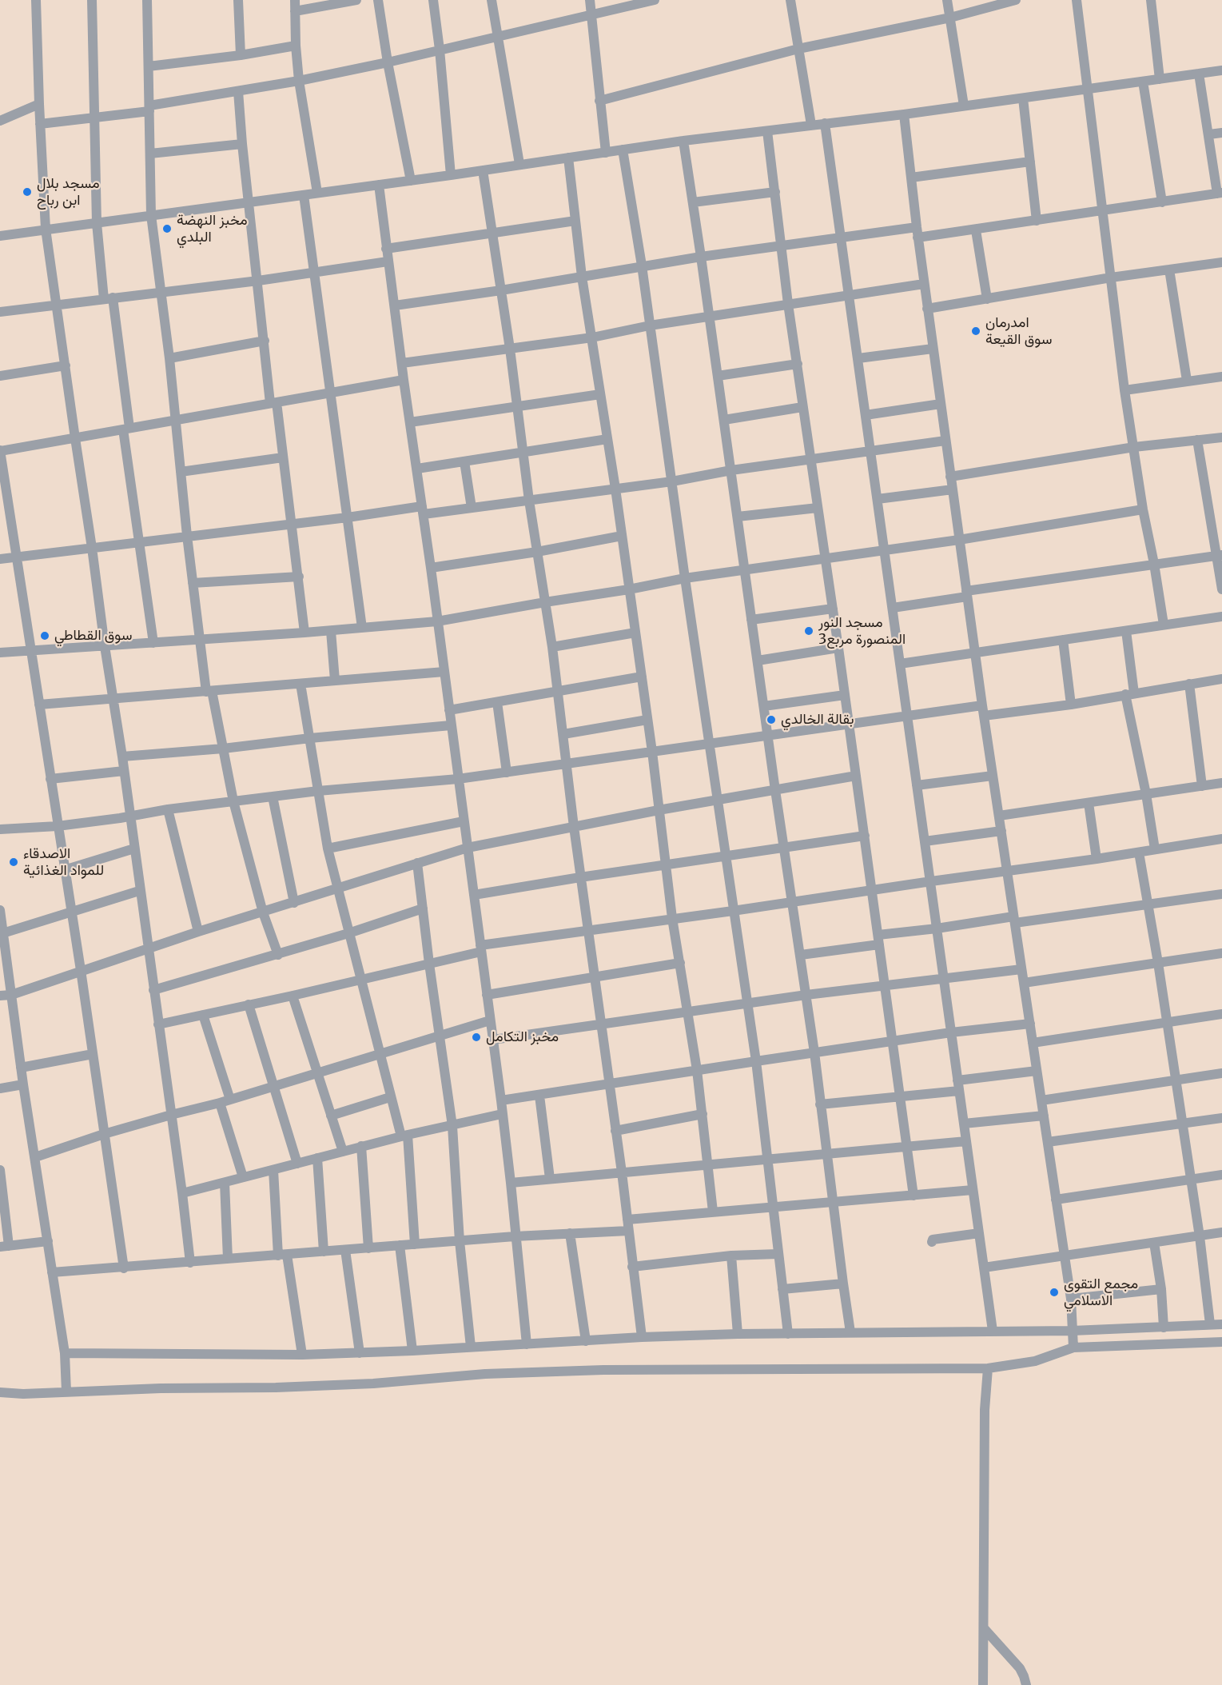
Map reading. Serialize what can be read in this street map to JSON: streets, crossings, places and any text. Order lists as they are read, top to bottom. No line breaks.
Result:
{"places":["مسجد بلال ابن رباح","مخبز النهضة البلدي","امدرمان سوق القيعة","مسجد النور المنصورة مربع3","سوق القطاطي","بقالة الخالدي","الاصدقاء للمواد الغذائية","مخبز التكامل","مجمع التقوى الاسلامي"]}
